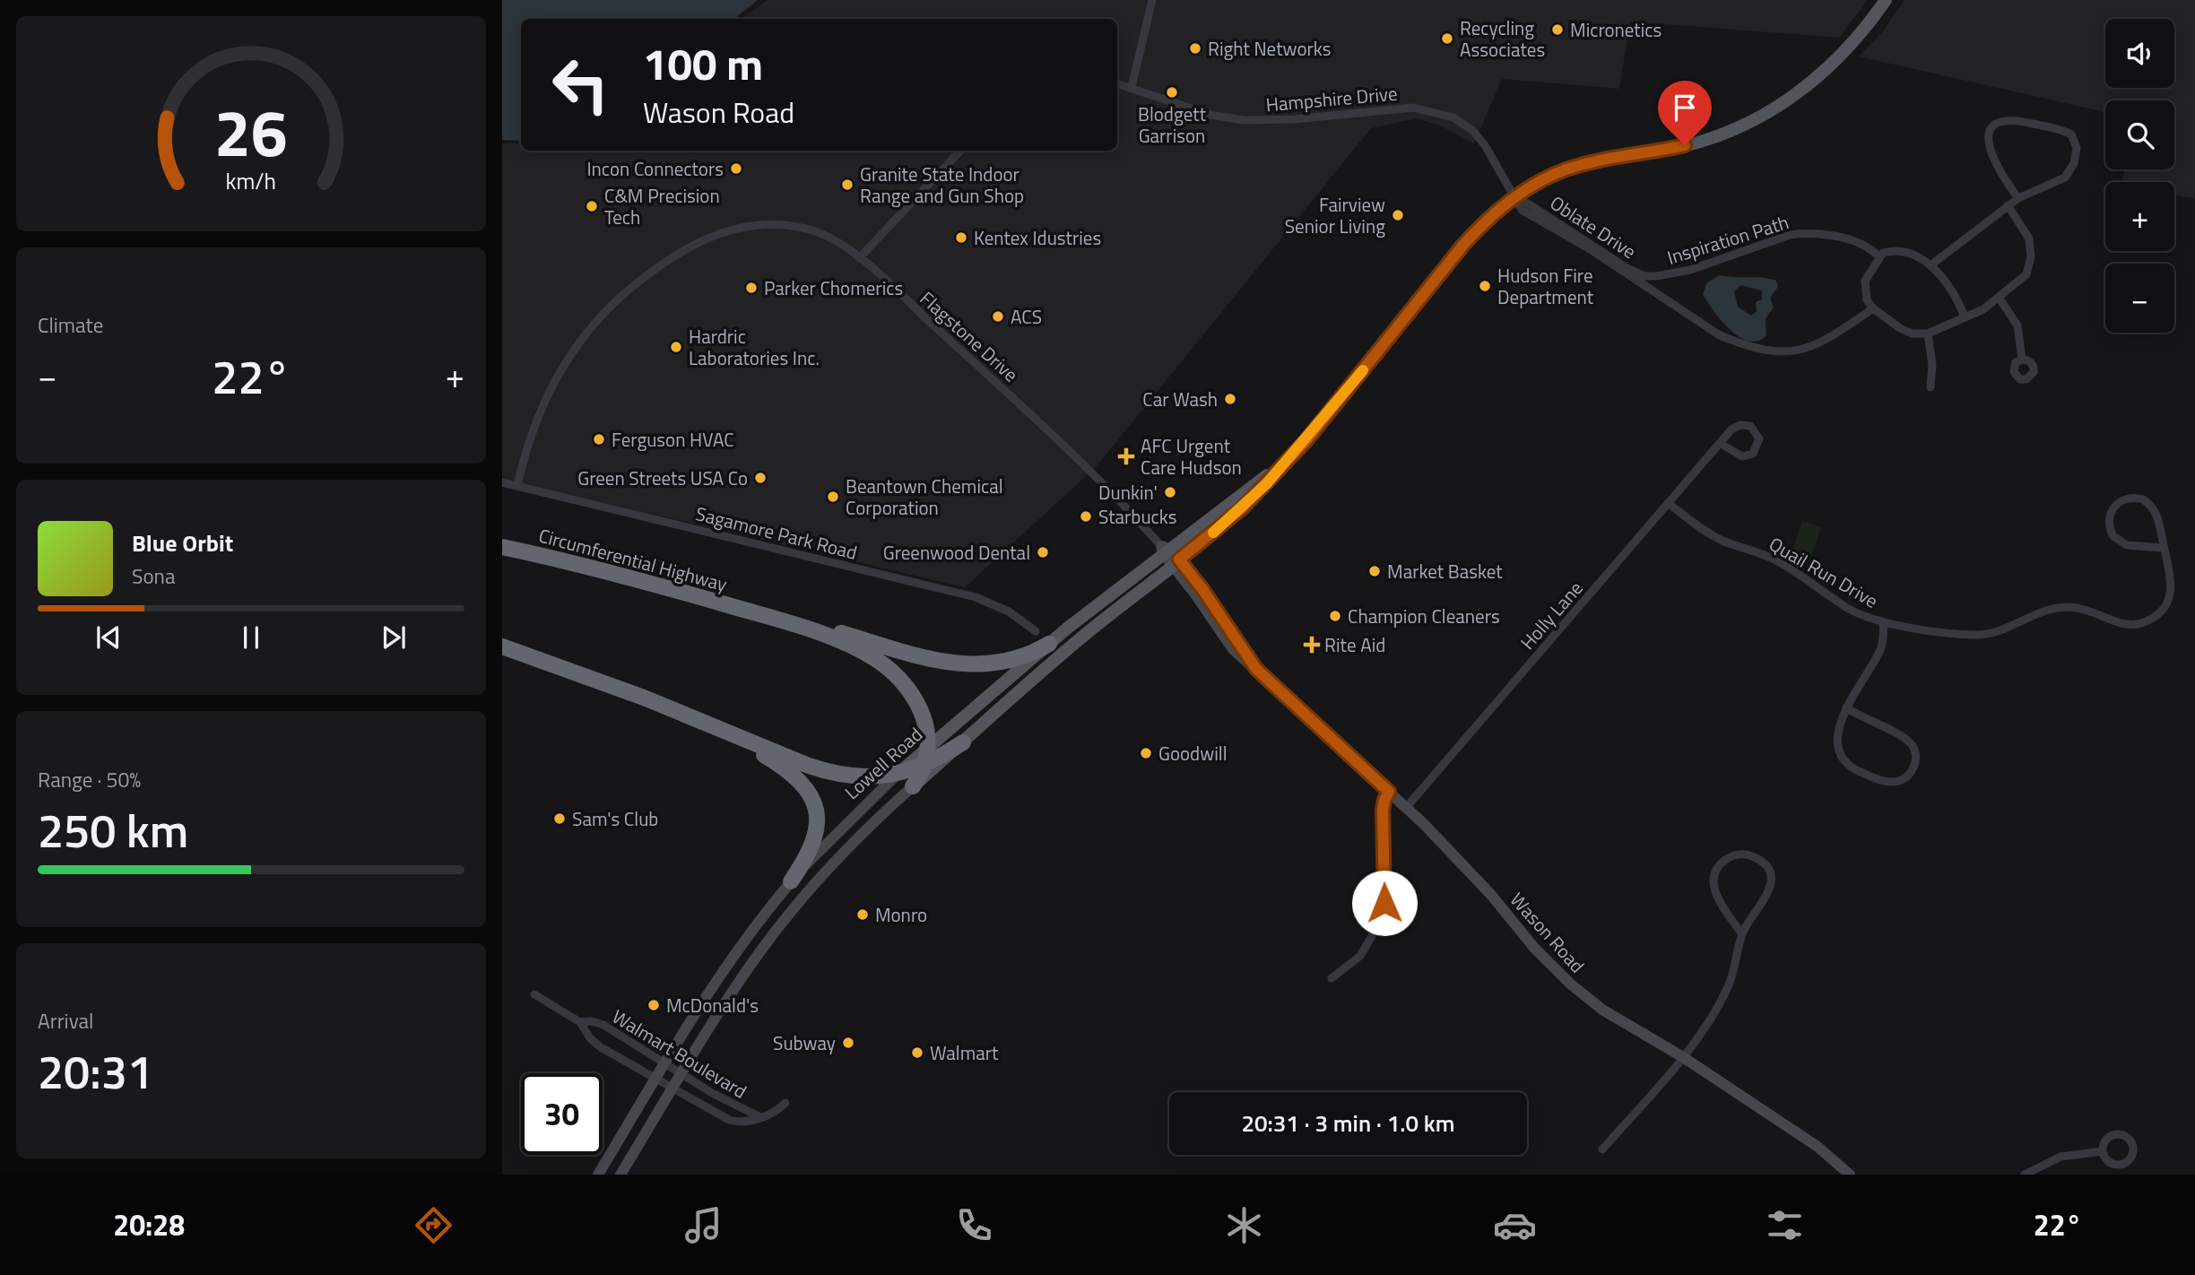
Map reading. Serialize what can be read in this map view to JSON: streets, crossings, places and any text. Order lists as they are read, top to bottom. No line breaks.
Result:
{"streets":{"highway":["Circumferential Highway"],"main road":["Lowell Road","Wason Road"],"street":["Hampshire Drive","Oblate Drive","Inspiration Path","Flagstone Drive","Sagamore Park Road","Quail Run Drive","Holly Lane","Walmart Boulevard"]},"crossings":[["Hampshire Drive","Oblate Drive"],["Hampshire Drive","Lowell Road"],["Oblate Drive","Inspiration Path"],["Oblate Drive","Lowell Road"],["Flagstone Drive","Sagamore Park Road"],["Flagstone Drive","Lowell Road"],["Flagstone Drive","Wason Road"],["Quail Run Drive","Holly Lane"],["Holly Lane","Wason Road"],["Lowell Road","Wason Road"],["Lowell Road","Walmart Boulevard"]],"places":{"other":["Micronetics","Recycling Associates","Right Networks","Blodgett Garrison","Incon Connectors","Granite State Indoor Range and Gun Shop","C&M Precision Tech","Fairview Senior Living","Kentex Idustries","Hudson Fire Department","Parker Chomerics","ACS","Hardric Laboratories Inc.","Car Wash","Ferguson HVAC","Green Streets USA Co","Dunkin'","Beantown Chemical Corporation","Starbucks","Greenwood Dental","Market Basket","Champion Cleaners","Goodwill","Sam's Club","Monro","McDonald's","Subway","Walmart"],"health":["AFC Urgent Care Hudson","Rite Aid"]},"page":{"map_buttons":["+","−"],"turn":["100 m","Wason Road"],"tile":["Climate",["Range · 50%","250 km"],["Arrival","20:31"]],"heat":["−","22°","+"],"song":["Blue Orbit","Sona"],"limit":"30","trip":"20:31 · 3 min · 1.0 km","tabs":["20:28","22°"],"gauge":["26","km/h"]}}
